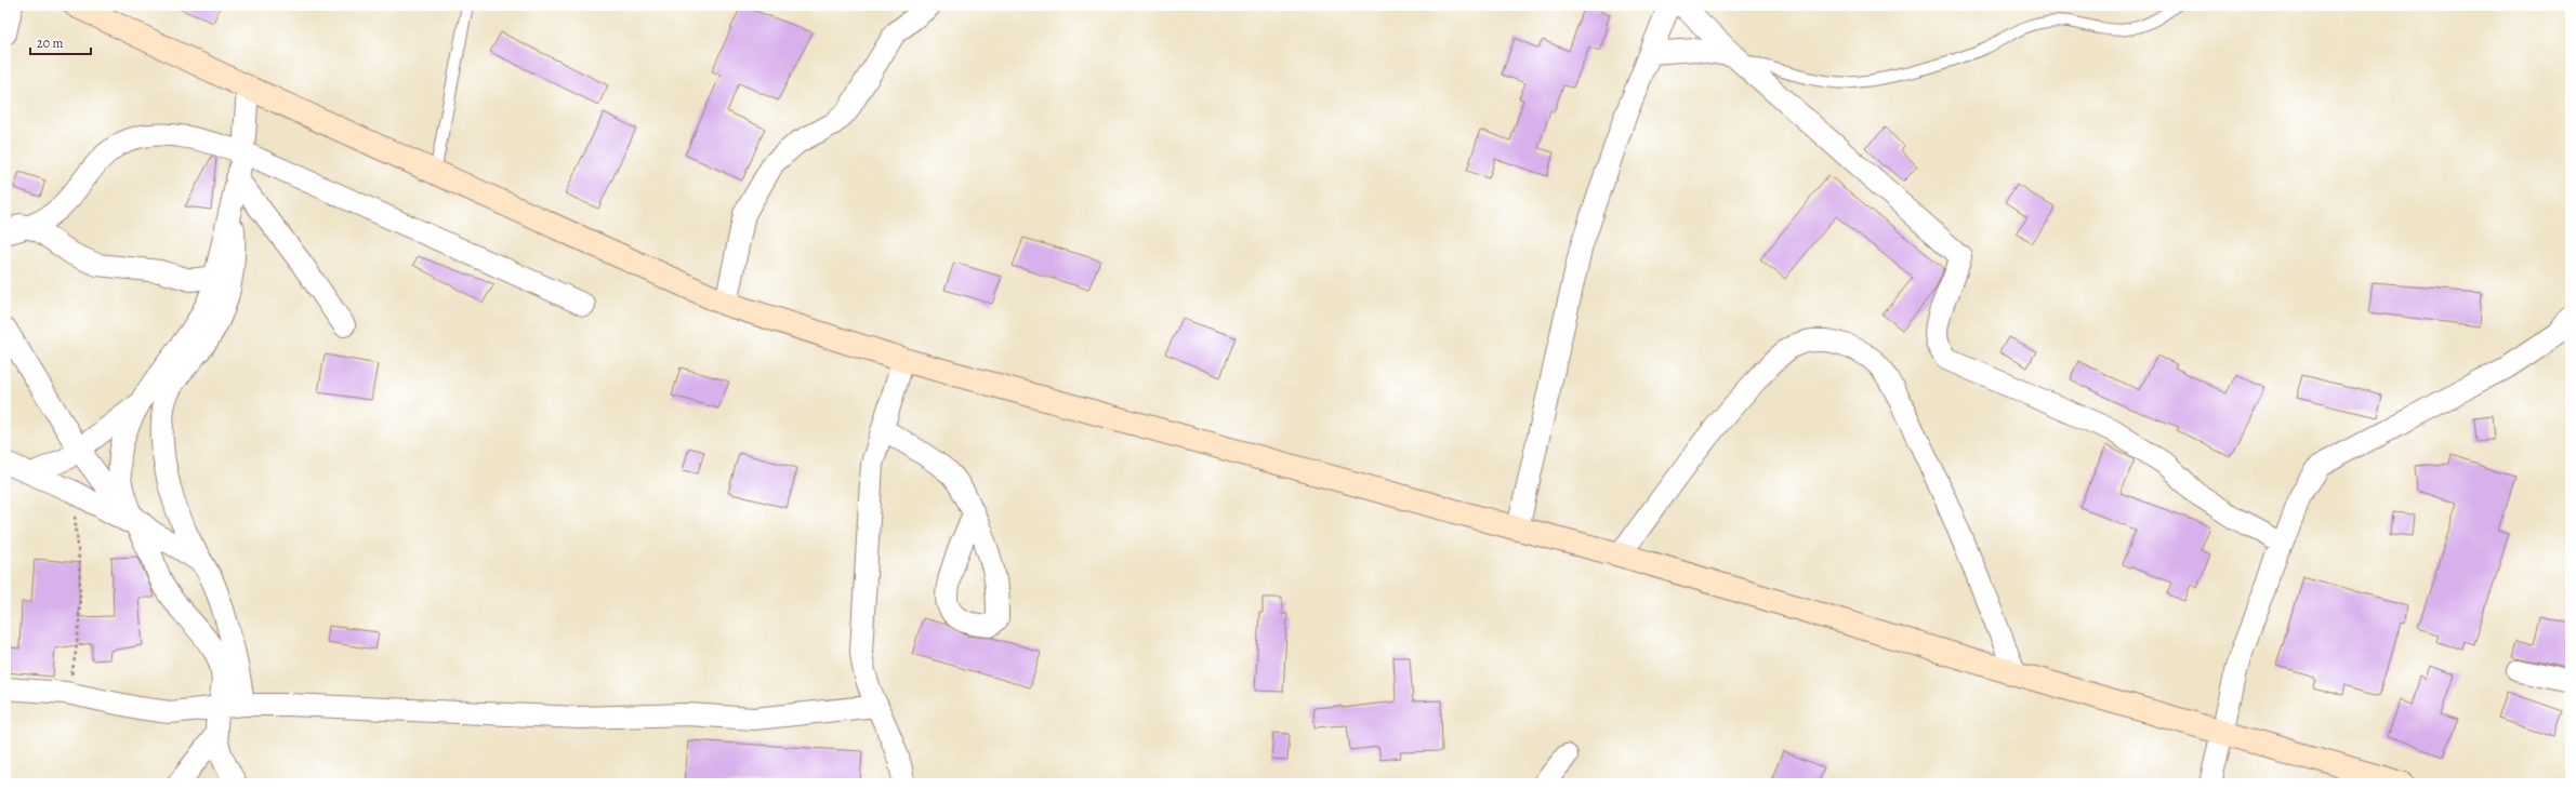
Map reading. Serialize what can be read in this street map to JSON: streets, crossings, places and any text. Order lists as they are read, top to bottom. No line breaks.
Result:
{"scale_bar":"20 m"}
